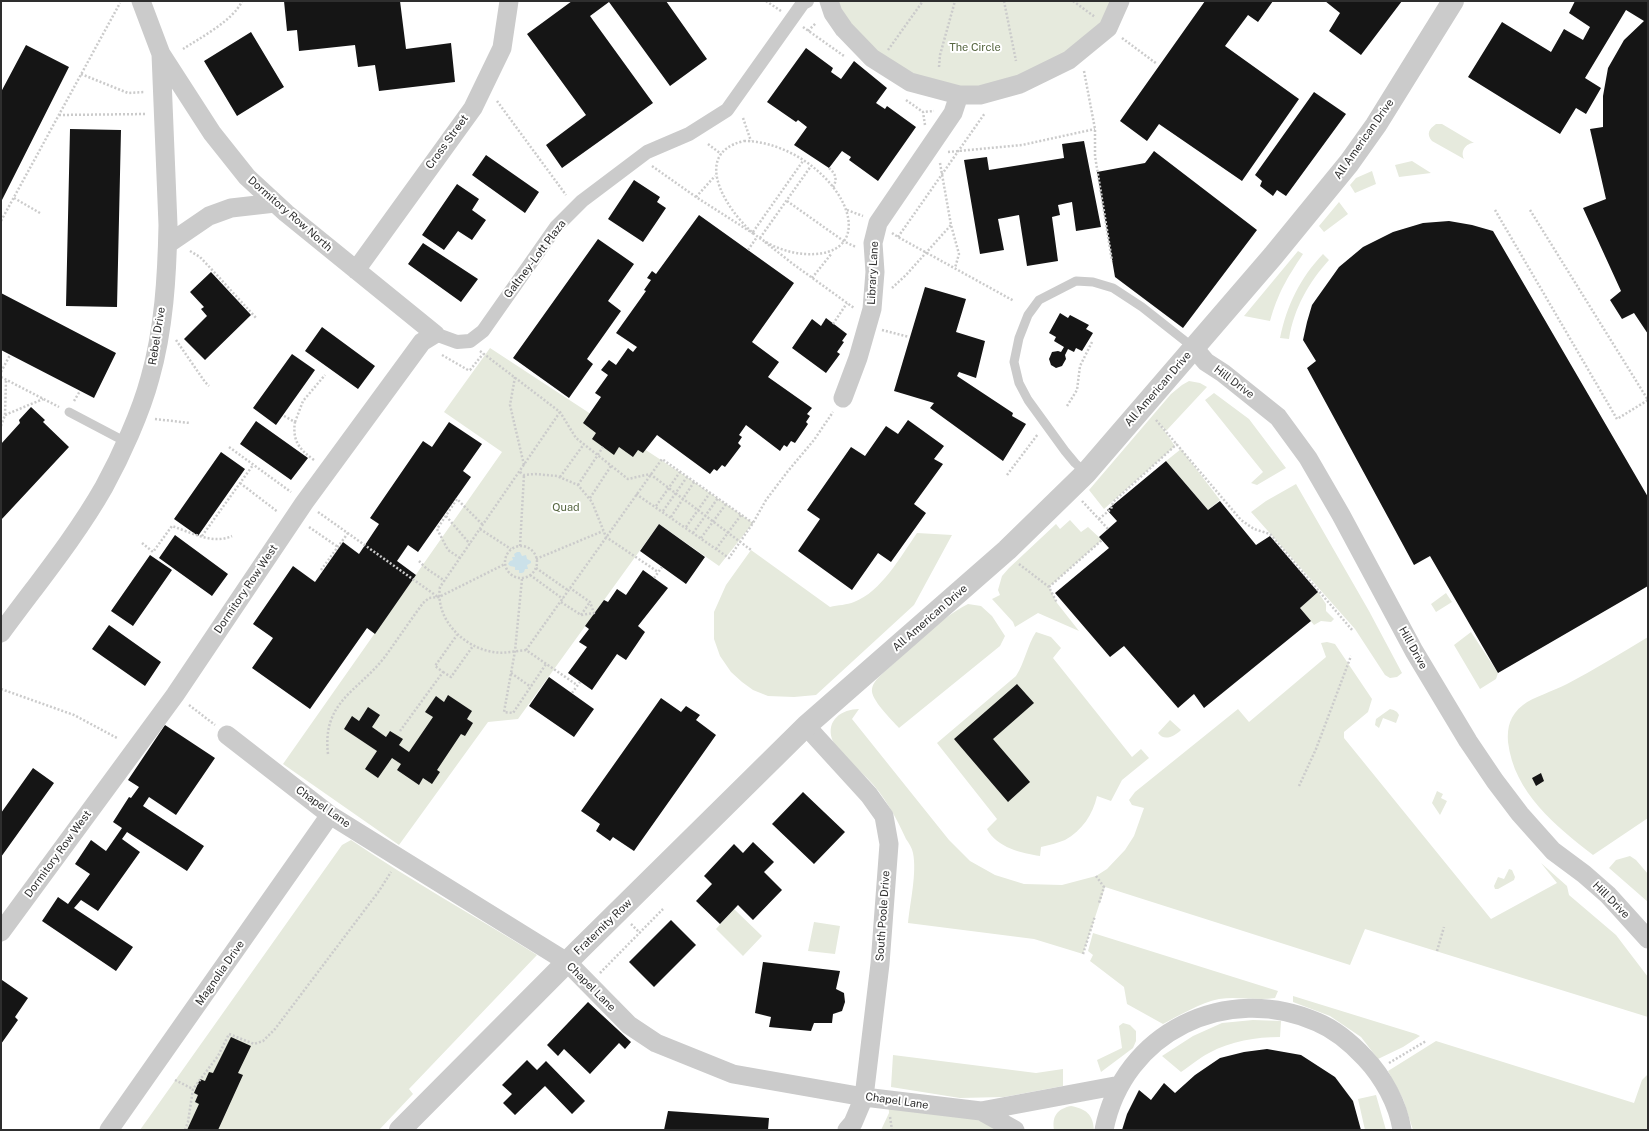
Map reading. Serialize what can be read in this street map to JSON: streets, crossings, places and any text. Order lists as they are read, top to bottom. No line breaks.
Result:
{"streets":{"street":["All American Drive","Cross Street","Dormitory Row North","Galtney-Lott Plaza","Library Lane","Rebel Drive","Hill Drive","Dormitory Row West","Chapel Lane","South Poole Drive","Fraternity Row","Magnolia Drive"]},"crossings":[["All American Drive","Hill Drive"],["All American Drive","South Poole Drive"],["All American Drive","Fraternity Row"],["Cross Street","Dormitory Row North"],["Dormitory Row North","Rebel Drive"],["Galtney-Lott Plaza","Dormitory Row West"],["Chapel Lane","South Poole Drive"],["Chapel Lane","Fraternity Row"],["Chapel Lane","Magnolia Drive"],["South Poole Drive","Fraternity Row"]],"parks":["The Circle","Quad"]}
